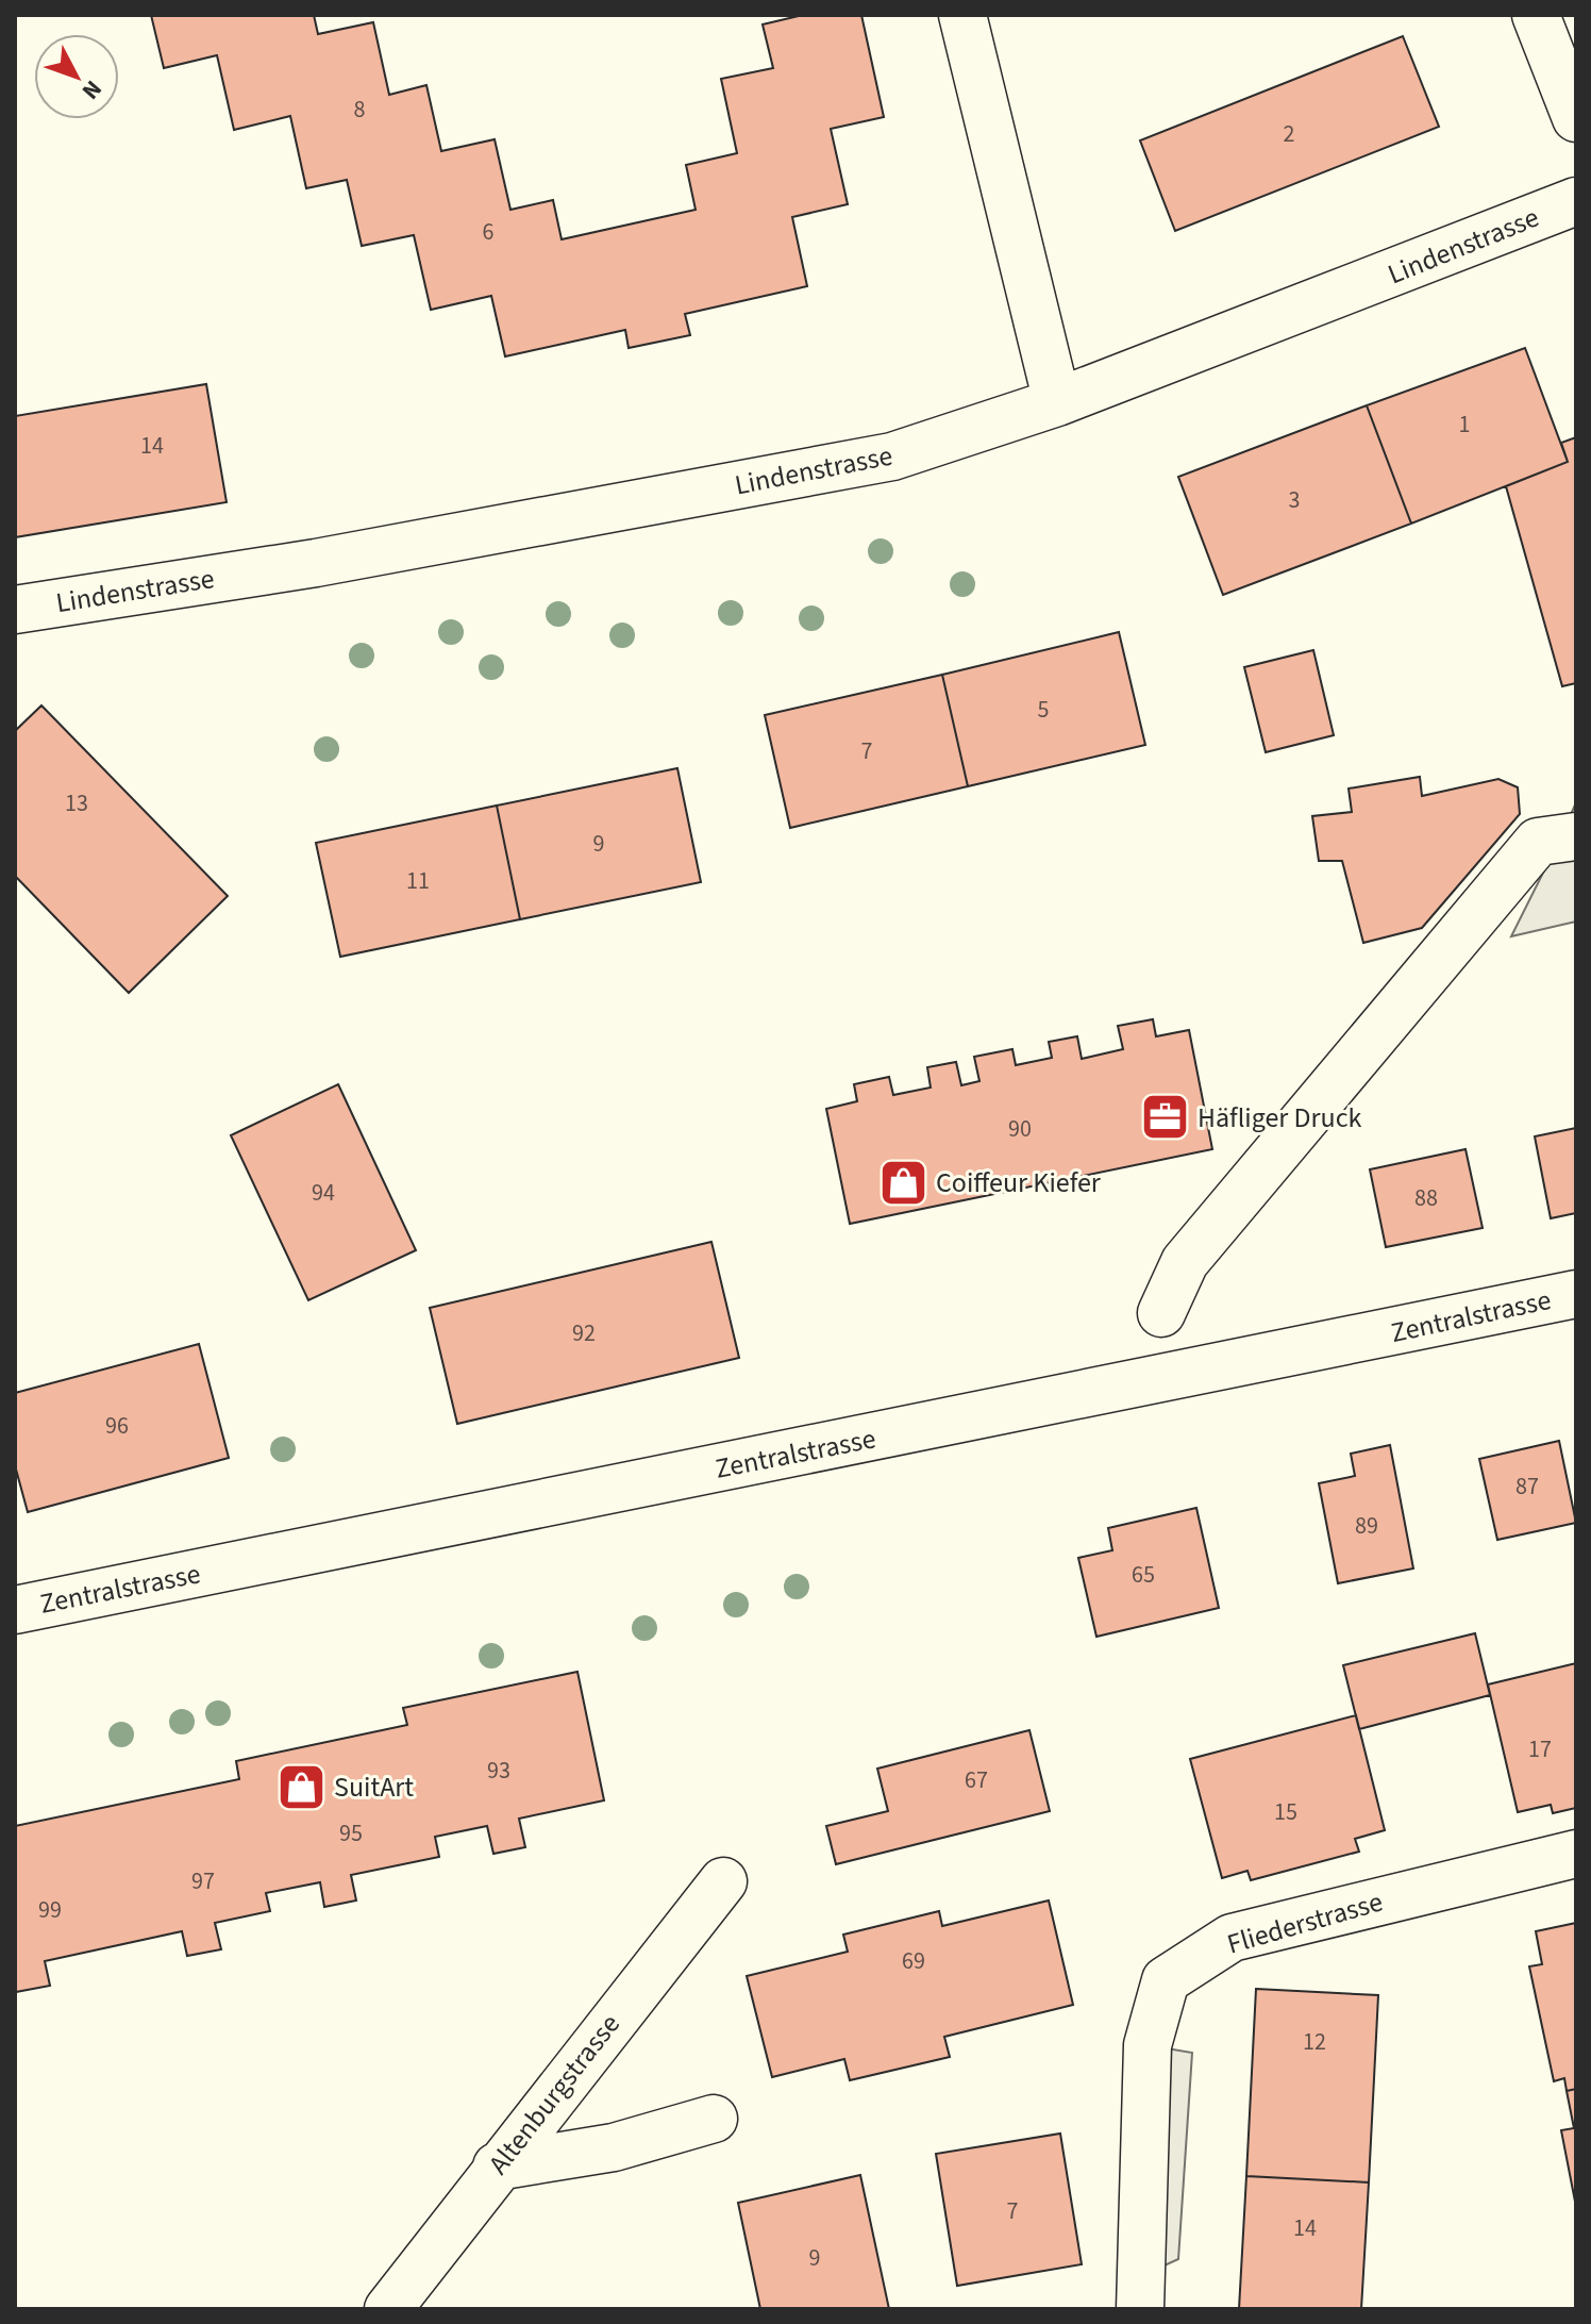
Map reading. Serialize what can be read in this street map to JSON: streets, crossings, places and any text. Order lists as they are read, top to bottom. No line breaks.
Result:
{"streets":{"street":["Lindenstrasse","Zentralstrasse","Fliederstrasse","Altenburgstrasse"]},"places":{"office":["Häfliger Druck"],"shop":["Coiffeur Kiefer","SuitArt"]},"house_numbers":["8","2","6","1","14","3","5","7","13","9","11","90","94","88","92","96","87","89","65","17","93","67","15","95","97","99","69","12","7","14","9"],"north":"bottom right"}
